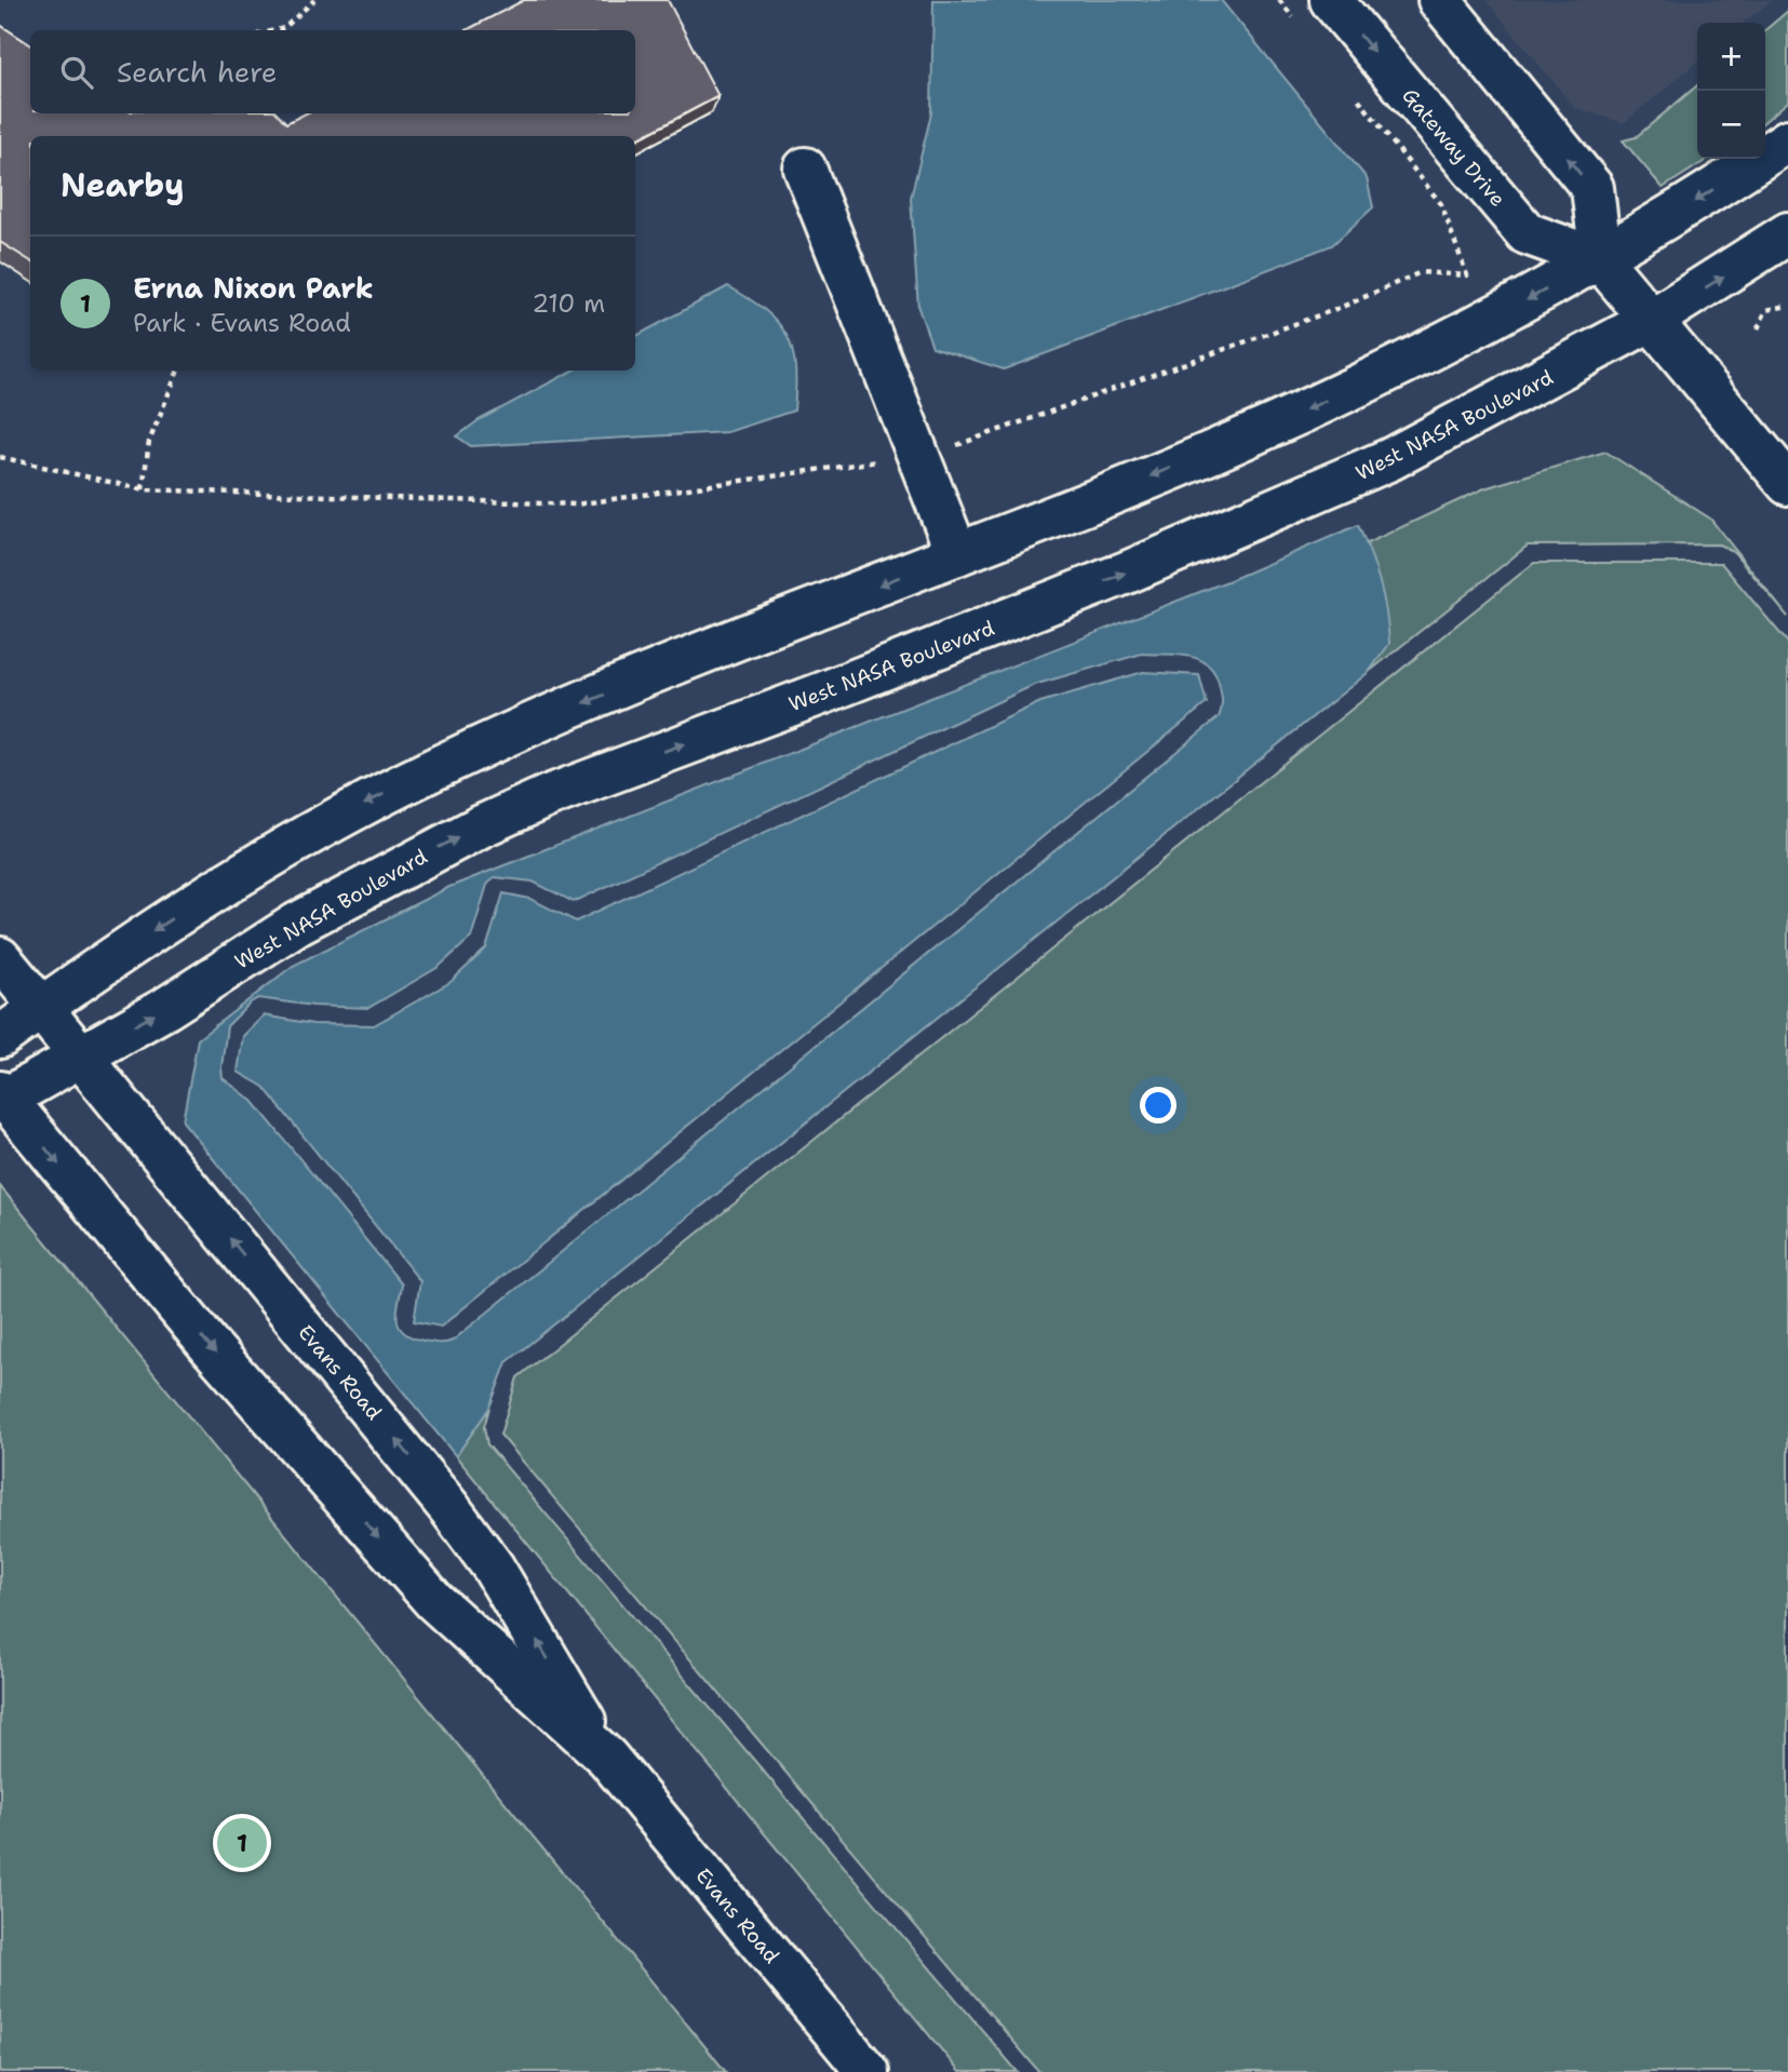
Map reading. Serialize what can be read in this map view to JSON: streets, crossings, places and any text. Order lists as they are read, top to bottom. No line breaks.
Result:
{"streets":{"main road":["Gateway Drive","West NASA Boulevard","Evans Road"]},"crossings":[["Gateway Drive","West NASA Boulevard"],["West NASA Boulevard","Evans Road"]],"page":{"map_buttons":["+","−"],"search":"Search here","heading":"Nearby","list":[{"mark":"1","name":"Erna Nixon Park","note":"Park · Evans Road","value":"210 m"}],"pins":"1"}}
